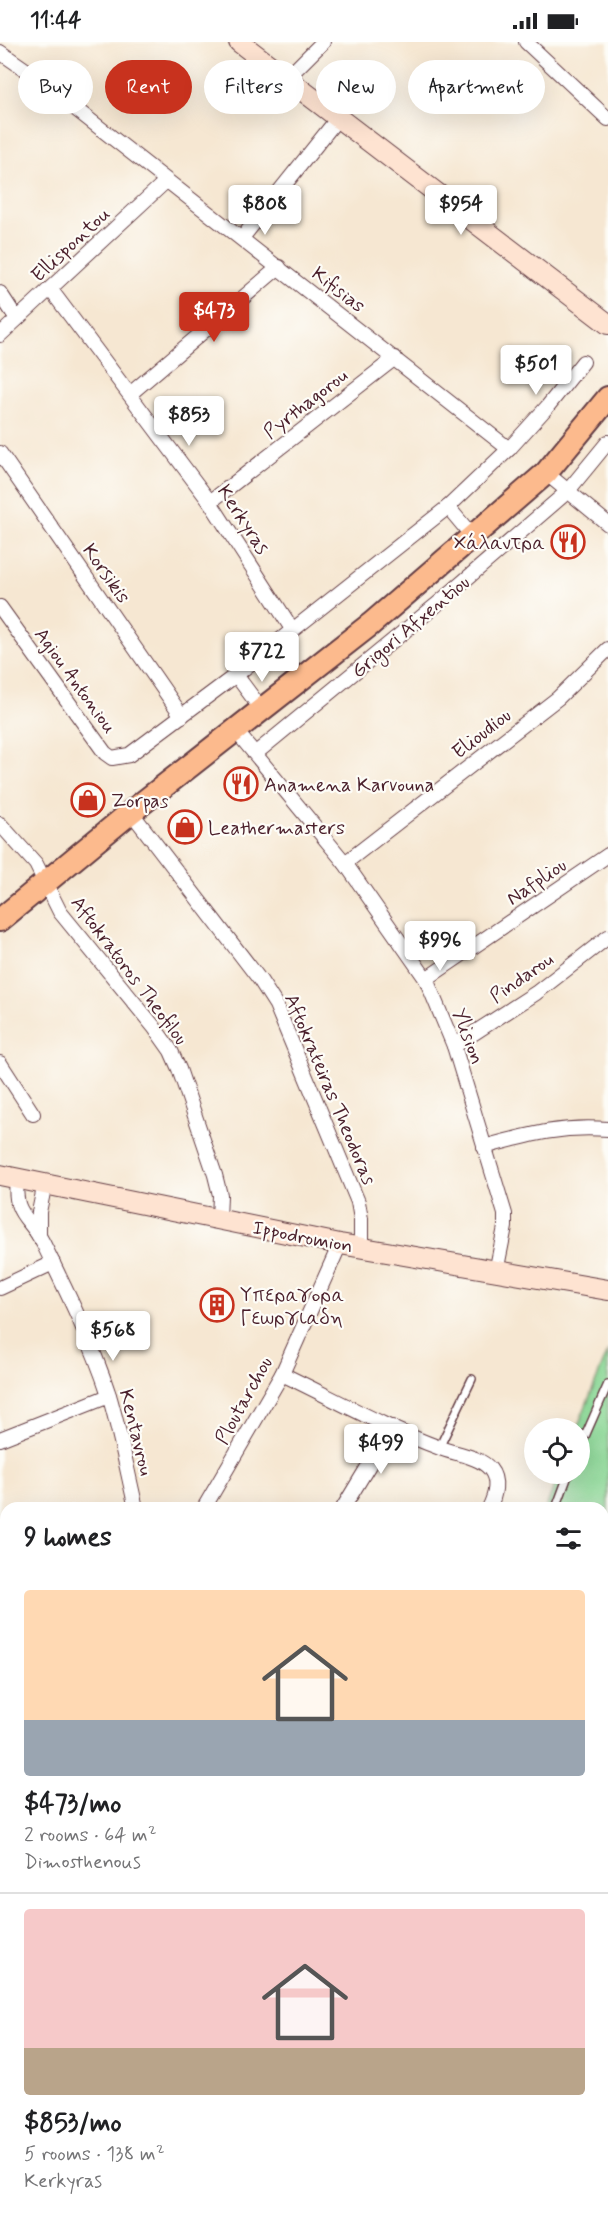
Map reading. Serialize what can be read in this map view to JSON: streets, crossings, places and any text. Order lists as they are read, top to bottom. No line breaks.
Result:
{"streets":{"main road":["Grigori Afxentiou"],"street":["Ellispontou","Kifisias","Pyrthagorou","Kerkyras","Korsikis","Agiou Antoniou","Elioudiou","Nafpliou","Aftokratoros Theofilou","Pindarou","Ylision","Aftokrateiras Theodoras","Ippodromion","Ploutarchou","Kentavrou"]},"crossings":[["Ellispontou","Kifisias"],["Ellispontou","Kerkyras"],["Kifisias","Pyrthagorou"],["Pyrthagorou","Kerkyras"],["Korsikis","Agiou Antoniou"],["Grigori Afxentiou","Aftokratoros Theofilou"],["Grigori Afxentiou","Ylision"],["Grigori Afxentiou","Aftokrateiras Theodoras"],["Elioudiou","Ylision"],["Nafpliou","Ylision"],["Aftokratoros Theofilou","Ippodromion"],["Pindarou","Ylision"],["Ylision","Ippodromion"],["Aftokrateiras Theodoras","Ippodromion"],["Ippodromion","Ploutarchou"],["Ippodromion","Kentavrou"]],"places":{"restaurant":["Χάλαντρα","Anamena Karvouna"],"shop":["Zorpas","Leathermasters"],"building":["Υπεραγορα Γεωργιαδη"]},"page":{"status":"11:44","chip":["Buy","Rent","Filters","New","Apartment"],"price":["$808","$954","$473","$501","$853","$722","$996","$568","$499"],"heading":"9 homes","list":[{"name":"$473/mo","note":"2 rooms · 64 m² · Dimosthenous"},{"name":"$853/mo","note":"5 rooms · 138 m² · Kerkyras"}]}}
